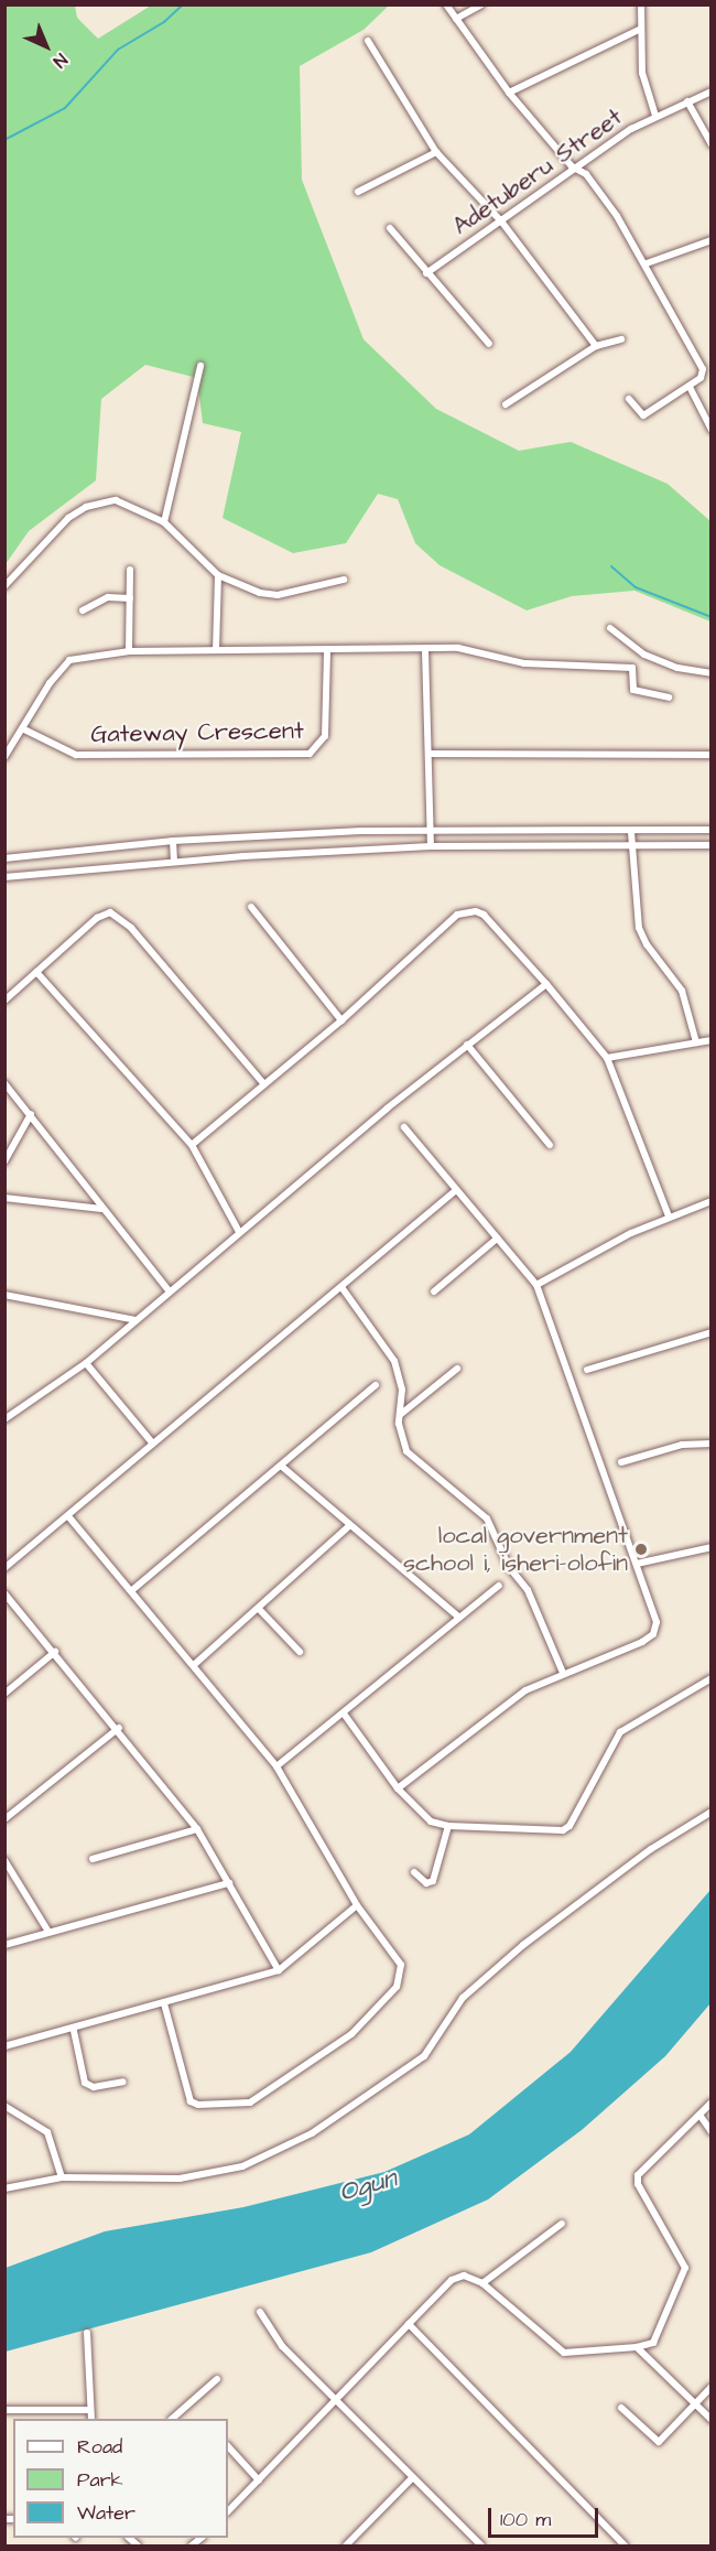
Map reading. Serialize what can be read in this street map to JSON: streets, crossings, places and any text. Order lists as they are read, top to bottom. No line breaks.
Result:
{"streets":{"street":["Adetuberu Street","Gateway Crescent"]},"water":["Ogun"],"places":["local government school i, isheri-olofin"],"legend":["Road","Park","Water"],"scale_bar":"100 m","north":"bottom right"}
